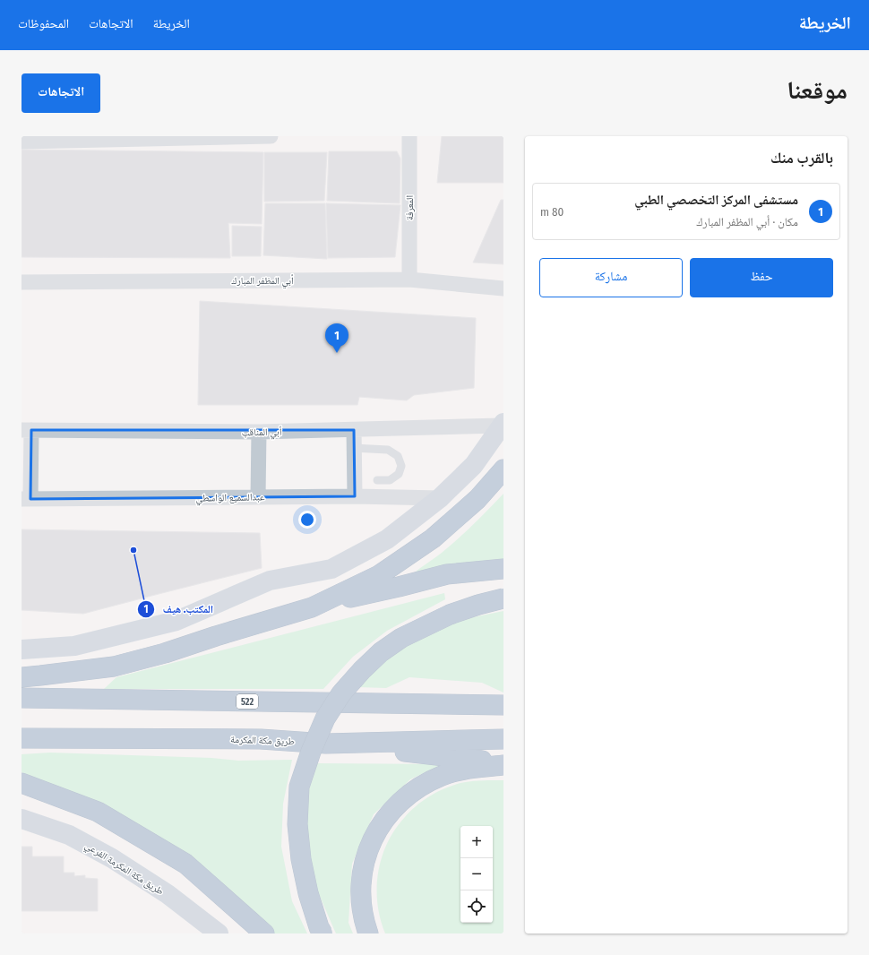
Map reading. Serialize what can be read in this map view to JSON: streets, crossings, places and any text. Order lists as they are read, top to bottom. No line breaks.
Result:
{"streets":{"highway":["522","طريق مكة المكرمة"],"main road":["طريق مكة المكرمة الفرعي"],"street":["المعرفة","أبي المظفر المبارك","أبي المناقب","عبدالسميع الواسطي"]},"crossings":[["المعرفة","أبي المظفر المبارك"]],"places":["المكتب. هيف"],"page":{"header":"الخريطة","nav":["الخريطة","الاتجاهات","المحفوظات"],"title":"موقعنا","buttons":["الاتجاهات",["حفظ","مشاركة"]],"heading":"بالقرب منك","list":[{"mark":"1","name":"مستشفى المركز التخصصي الطبي","note":"مكان · أبي المظفر المبارك","value":"80 m"}],"pins":"1","map_buttons":["+","−"]}}
